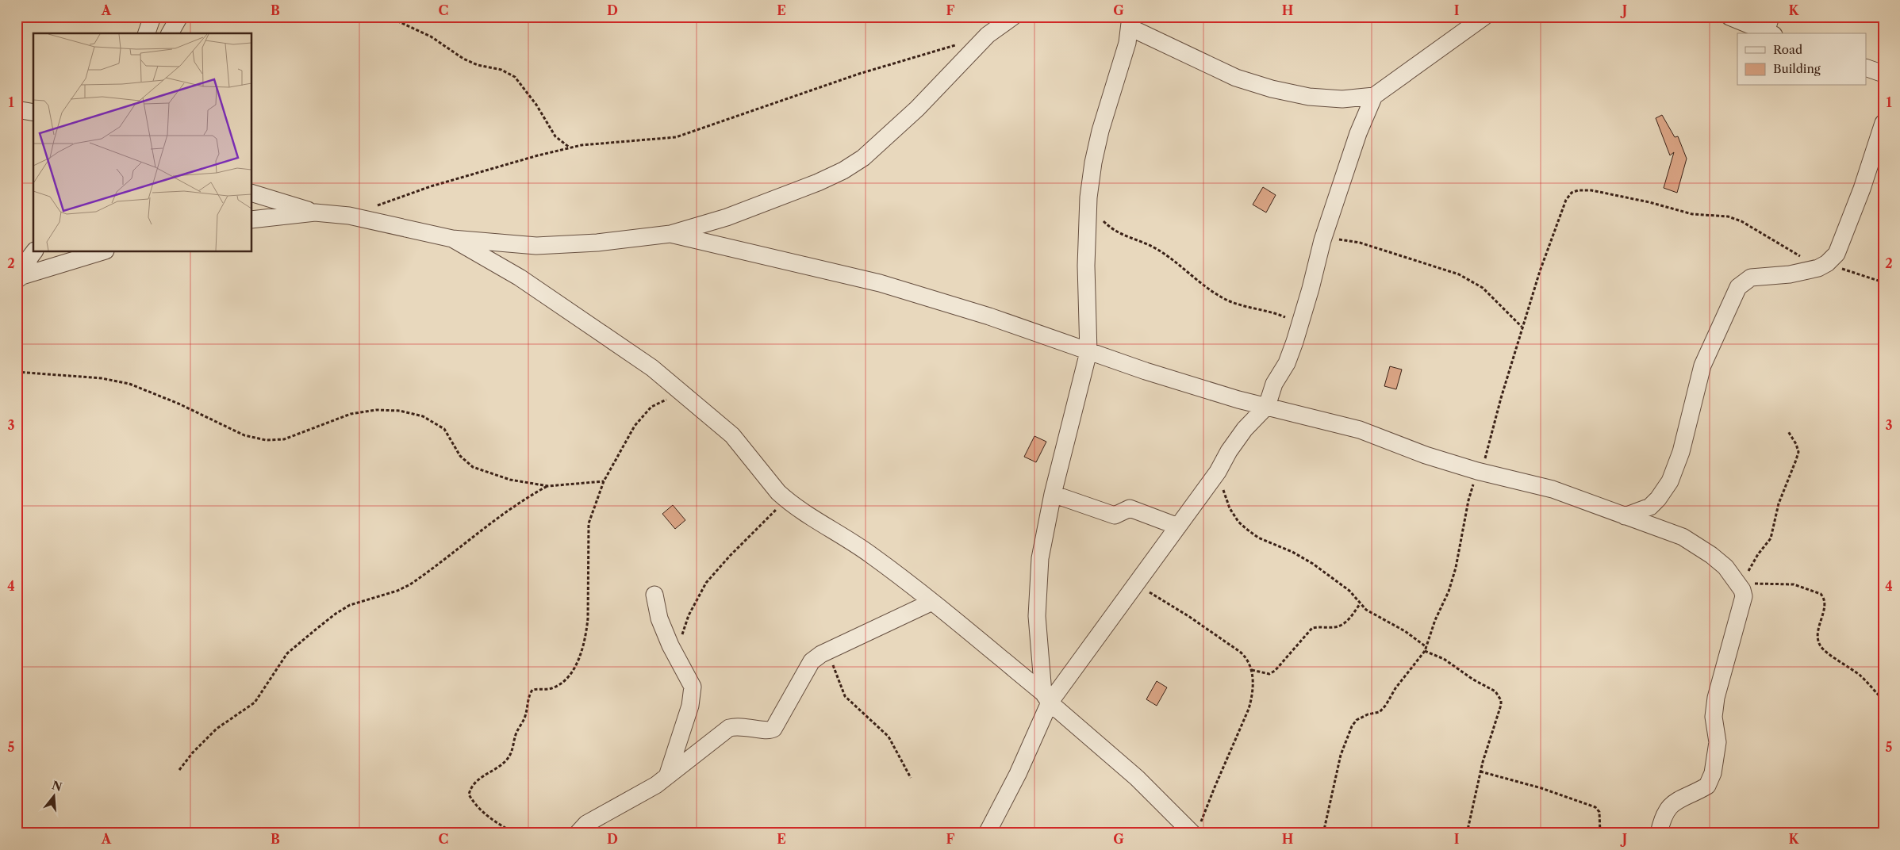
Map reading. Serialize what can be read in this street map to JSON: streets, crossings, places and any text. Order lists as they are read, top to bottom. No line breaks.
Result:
{"legend":["Road","Building"],"north":"top","grid":{"columns":["A","B","C","D","E","F","G","H","I","J","K"],"rows":["1","2","3","4","5"]}}
